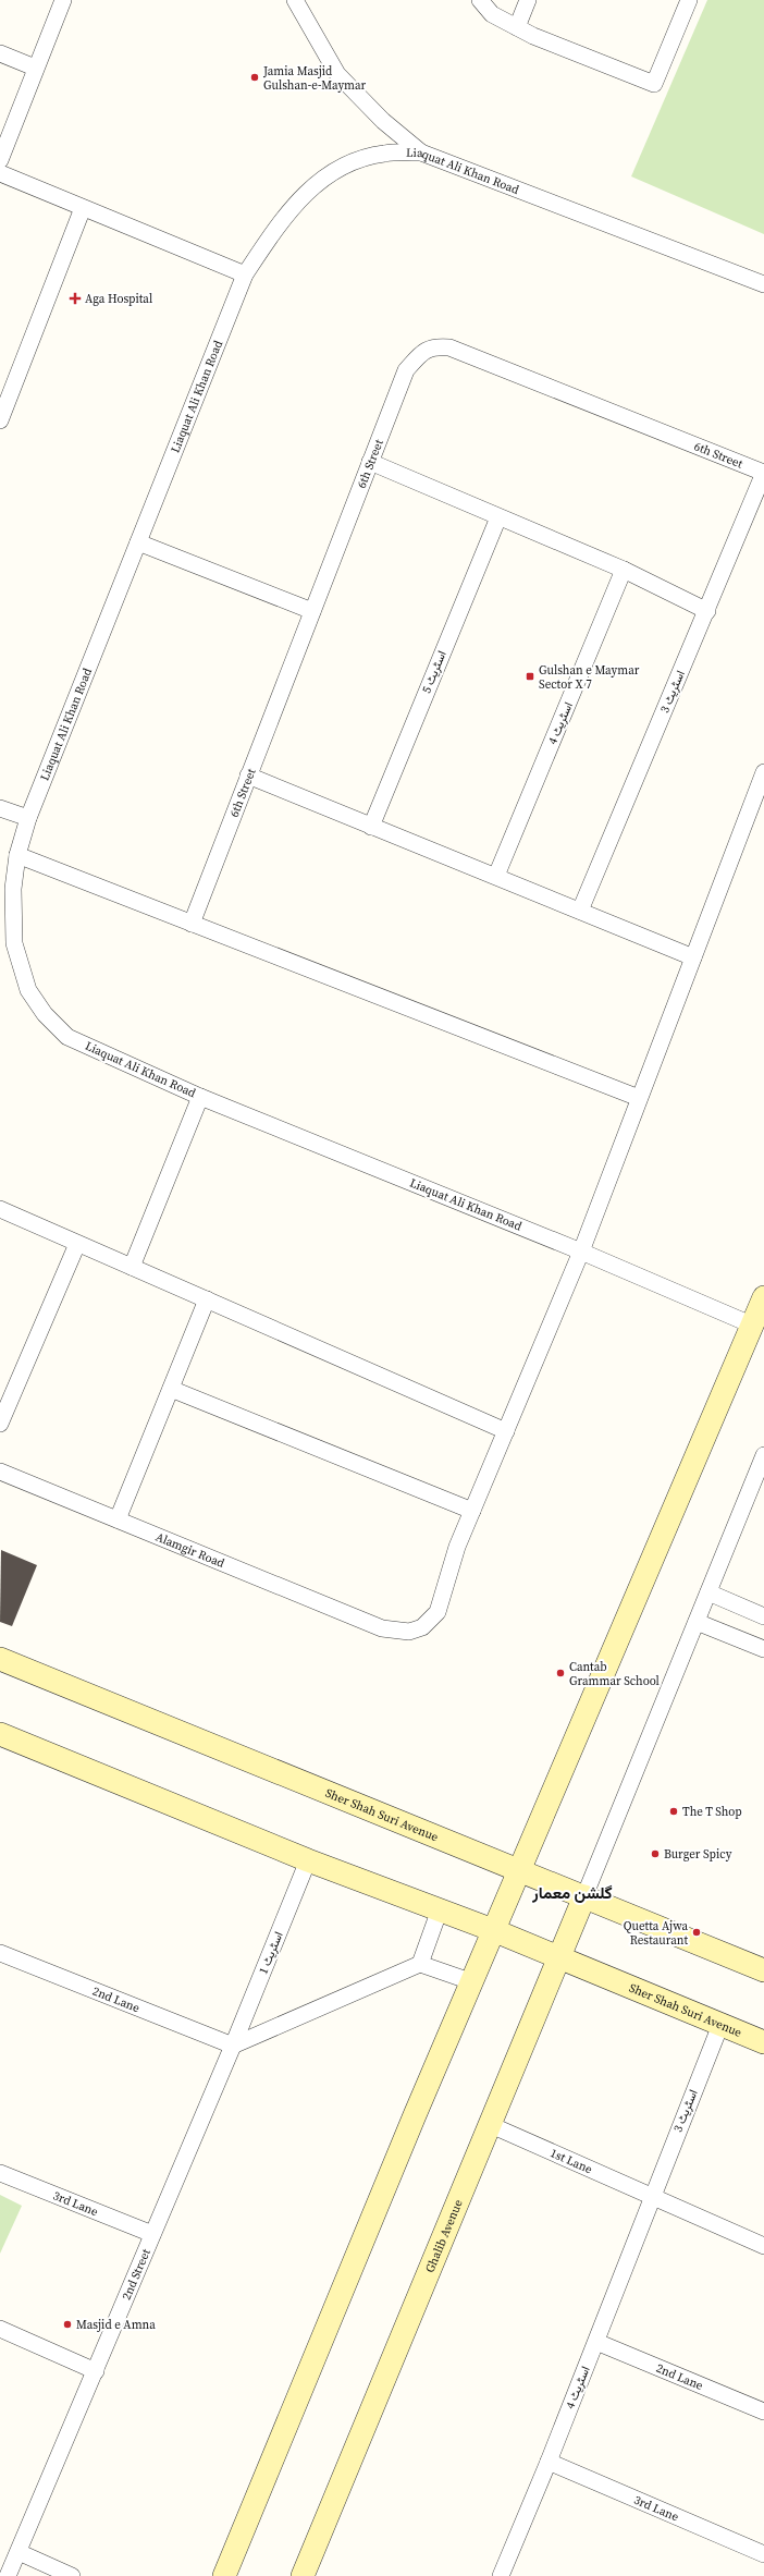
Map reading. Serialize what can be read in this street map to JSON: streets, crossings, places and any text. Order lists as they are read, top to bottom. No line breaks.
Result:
{"streets":{"street":["Liaquat Ali Khan Road","6th Street","اسٹریٹ 5","اسٹریٹ 3","اسٹریٹ 4","Alamgir Road","Sher Shah Suri Avenue","اسٹریٹ 1","2nd Lane","1st Lane","3rd Lane","Ghalib Avenue","2nd Street"]},"crossings":[["Liaquat Ali Khan Road","Alamgir Road"],["6th Street","اسٹریٹ 3"],["اسٹریٹ 3","اسٹریٹ 4"],["اسٹریٹ 3","Sher Shah Suri Avenue"],["اسٹریٹ 3","1st Lane"],["اسٹریٹ 4","2nd Lane"],["اسٹریٹ 4","1st Lane"],["اسٹریٹ 4","3rd Lane"],["Sher Shah Suri Avenue","اسٹریٹ 1"],["Sher Shah Suri Avenue","Ghalib Avenue"],["اسٹریٹ 1","2nd Lane"],["اسٹریٹ 1","2nd Street"],["2nd Lane","2nd Street"],["1st Lane","Ghalib Avenue"],["3rd Lane","2nd Street"]],"districts":["گلشن معمار"],"places":{"other":["Jamia Masjid Gulshan-e-Maymar","Cantab Grammar School","The T Shop","Burger Spicy","Quetta Ajwa Restaurant","Masjid e Amna"],"health":["Aga Hospital"],"transit":["Gulshan e Maymar Sector X 7"]}}
